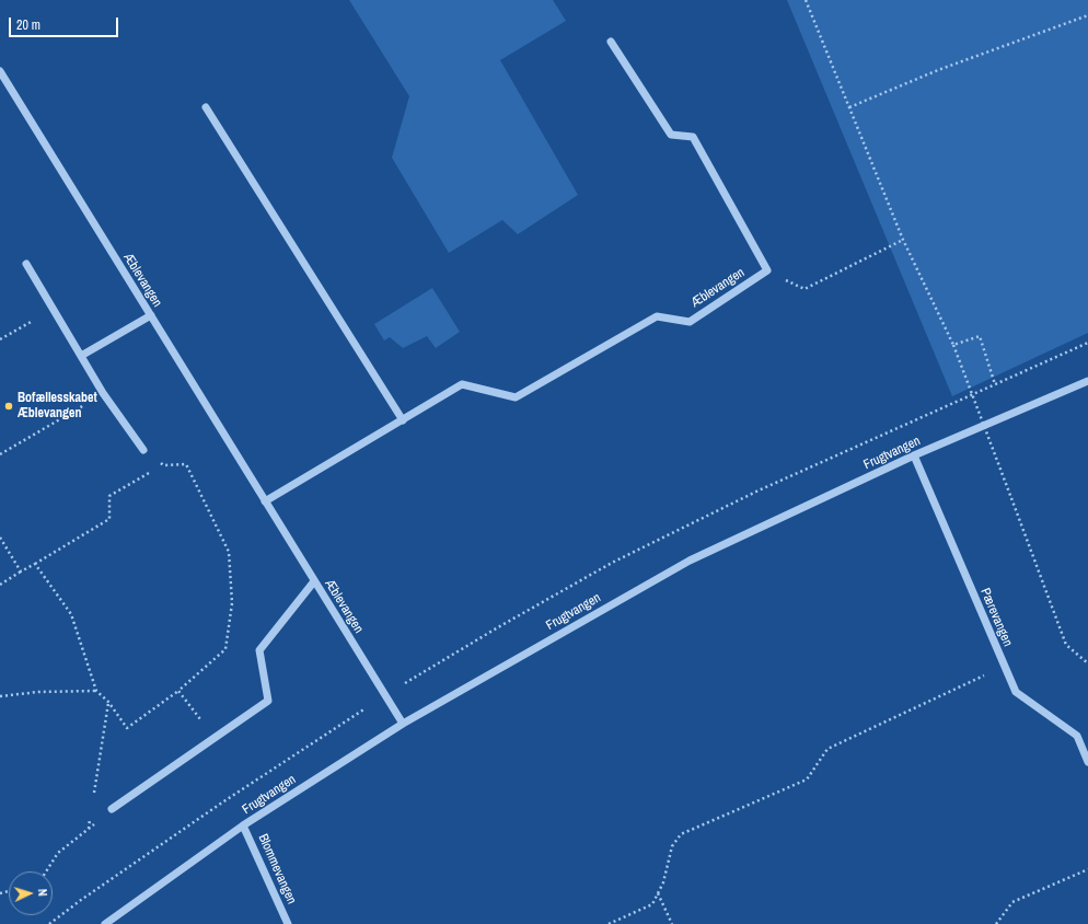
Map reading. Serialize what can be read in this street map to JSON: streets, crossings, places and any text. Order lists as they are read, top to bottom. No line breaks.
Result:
{"streets":{"street":["Æblevangen","Frugtvangen","Pærevangen","Blommevangen"]},"crossings":[["Æblevangen","Frugtvangen"],["Frugtvangen","Pærevangen"],["Frugtvangen","Blommevangen"]],"places":["Bofællesskabet Æblevangen"],"scale_bar":"20 m","north":"right"}
